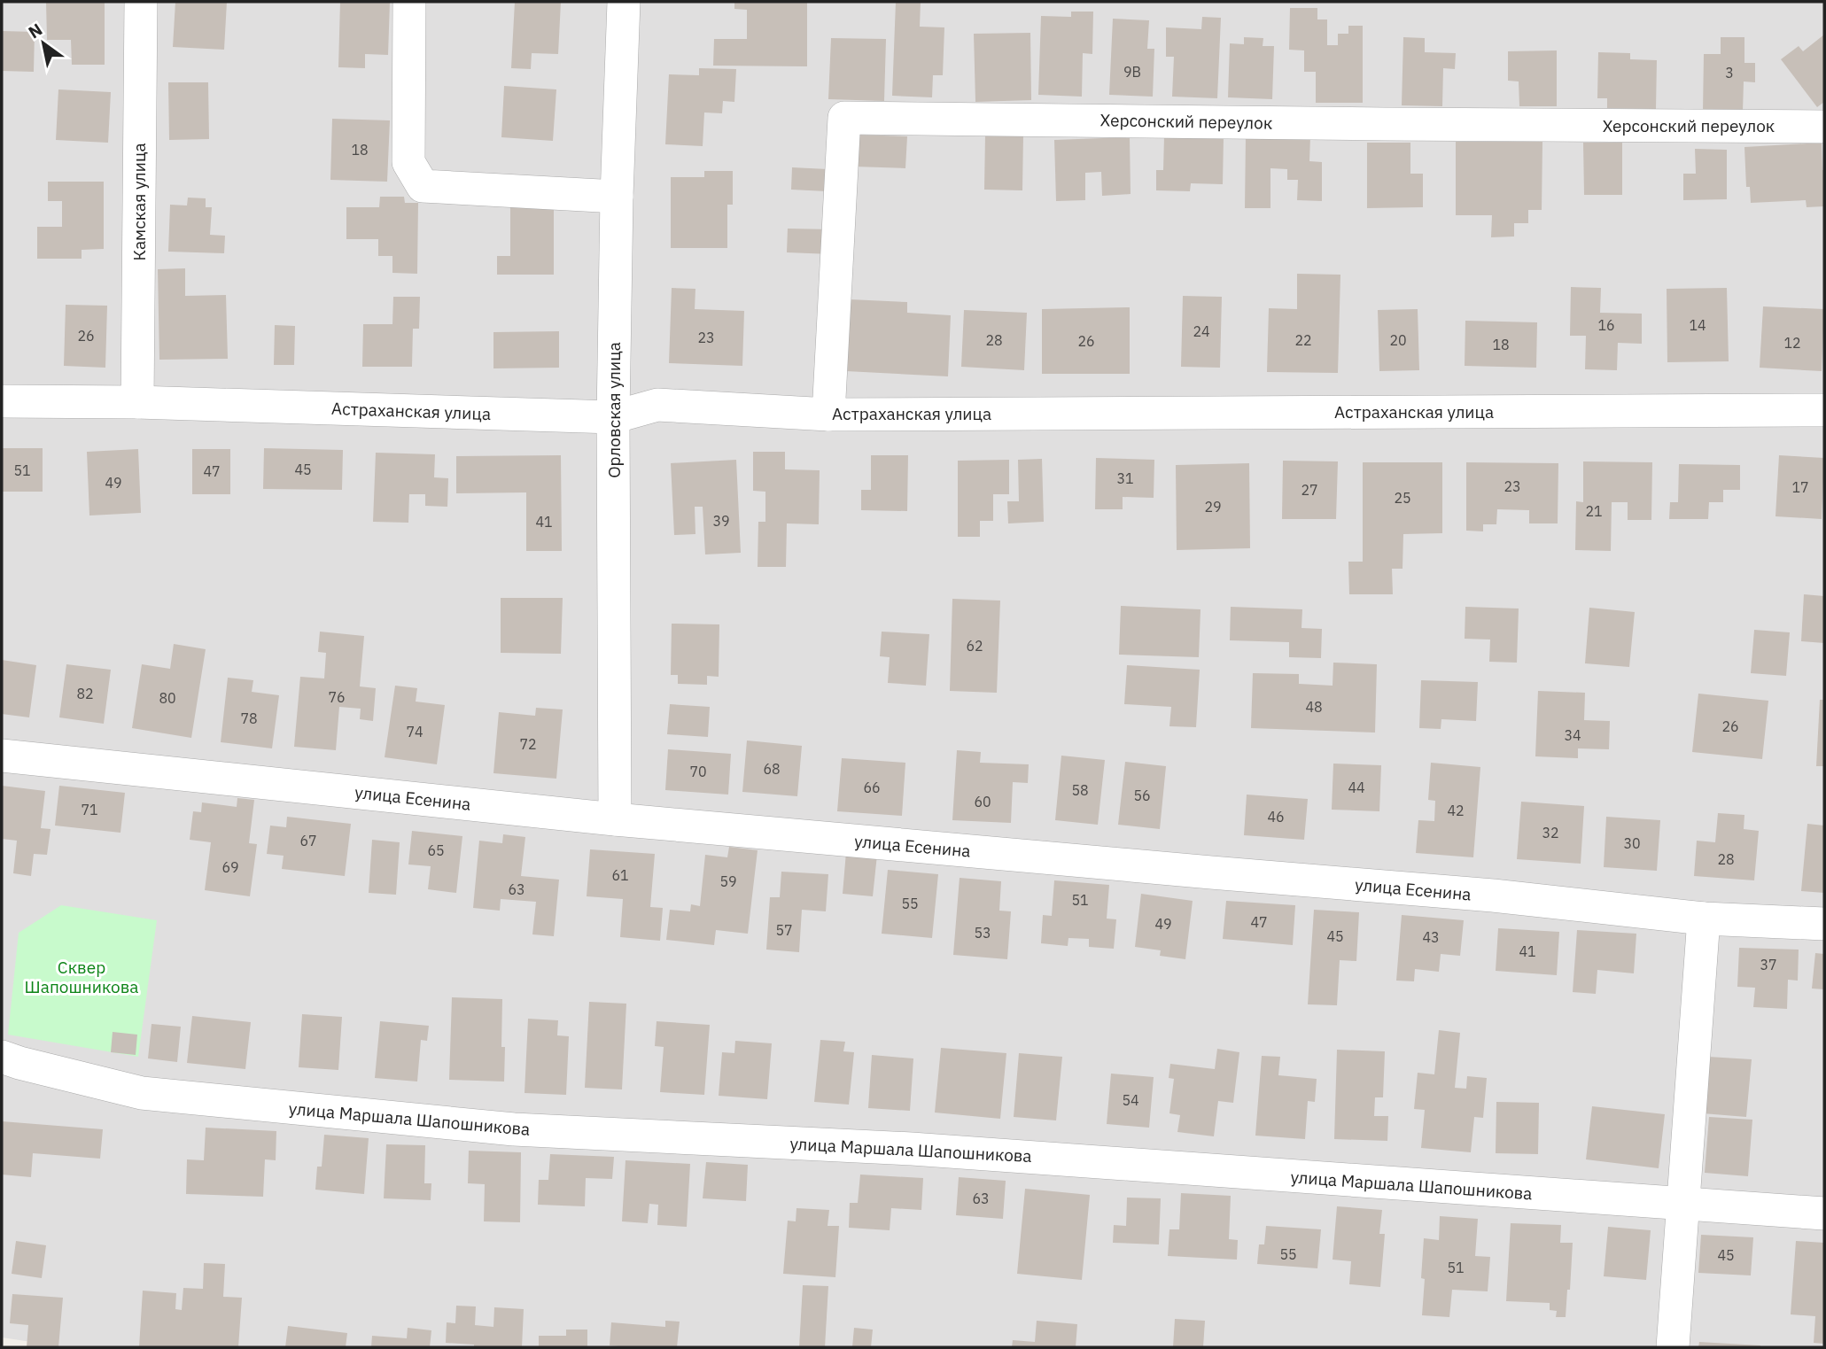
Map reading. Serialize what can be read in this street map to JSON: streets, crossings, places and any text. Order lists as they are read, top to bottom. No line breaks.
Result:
{"streets":{"street":["Херсонский переулок","Камская улица","Орловская улица","Астраханская улица","улица Есенина","улица Маршала Шапошникова"]},"crossings":[["Херсонский переулок","Астраханская улица"],["Камская улица","Астраханская улица"],["Орловская улица","Астраханская улица"],["Орловская улица","улица Есенина"]],"parks":["Сквер Шапошникова"],"house_numbers":["9В","3","18","16","14","24","26","23","28","22","20","26","12","18","45","51","47","31","49","23","17","27","25","29","21","39","41","62","82","76","80","48","78","26","74","34","72","68","70","66","44","58","56","60","71","42","46","32","67","30","65","28","69","61","59","63","51","55","47","49","57","53","45","43","41","37","54","63","55","45","51"],"north":"top left"}
